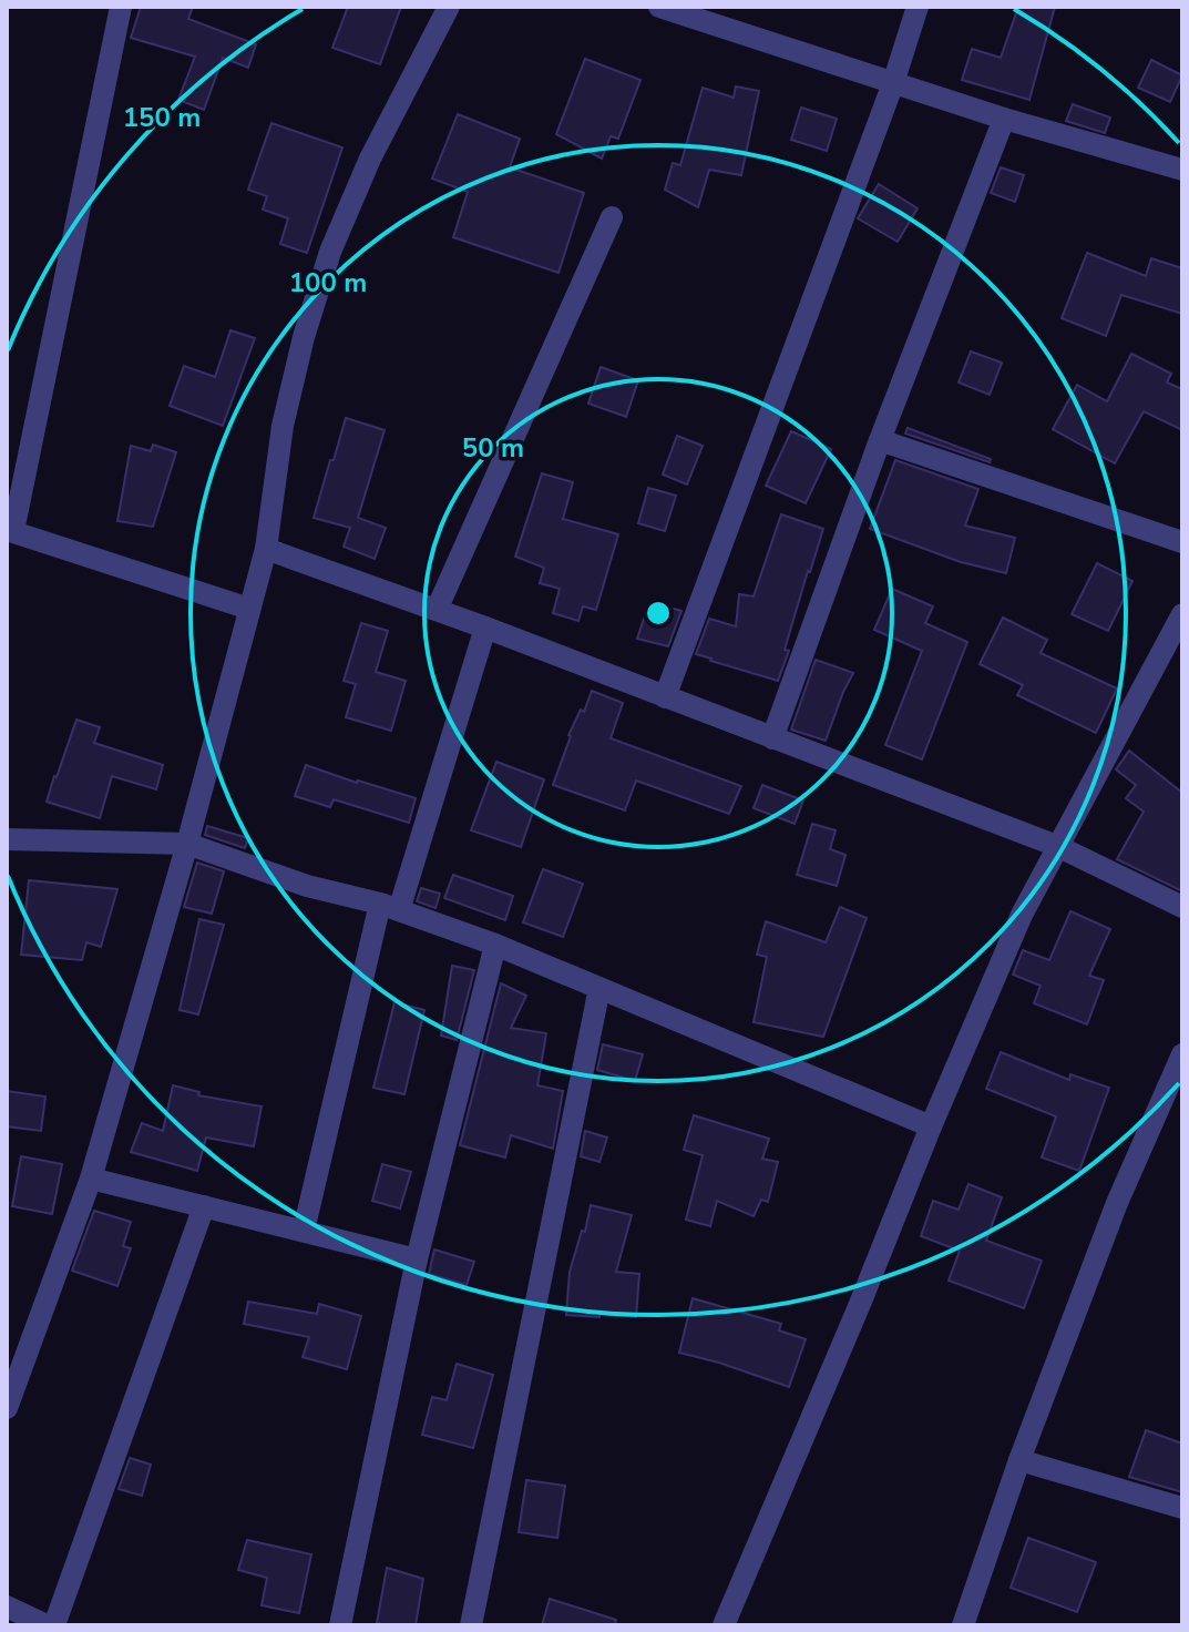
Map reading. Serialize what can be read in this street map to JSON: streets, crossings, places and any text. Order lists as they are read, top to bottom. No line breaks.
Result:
{"rings":["150 m","100 m","50 m"]}
